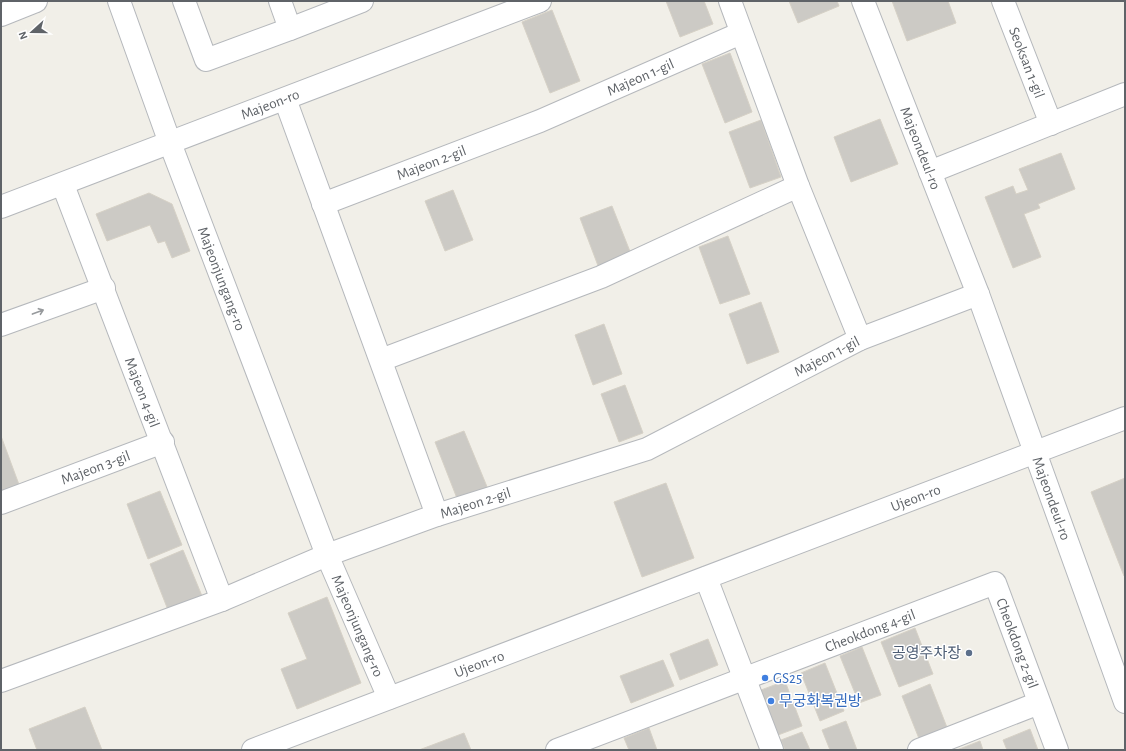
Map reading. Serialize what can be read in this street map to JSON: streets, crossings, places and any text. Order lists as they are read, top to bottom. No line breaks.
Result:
{"streets":{"street":["Seoksan 1-gil","Majeon 1-gil","Majeon-ro","Majeondeul-ro","Majeon 2-gil","Majeonjungang-ro","Majeon 4-gil","Majeon 3-gil","Ujeon-ro","Cheokdong 4-gil","Cheokdong 2-gil"]},"crossings":[["Majeon 1-gil","Majeon 2-gil"],["Majeon-ro","Majeon 2-gil"],["Majeon-ro","Majeonjungang-ro"],["Majeon-ro","Majeon 4-gil"],["Majeondeul-ro","Ujeon-ro"],["Majeon 2-gil","Majeonjungang-ro"],["Majeonjungang-ro","Majeon 4-gil"],["Majeonjungang-ro","Ujeon-ro"],["Majeon 4-gil","Majeon 3-gil"],["Cheokdong 4-gil","Cheokdong 2-gil"]],"places":["공영주차장","GS25","무궁화복권방"],"north":"left"}
